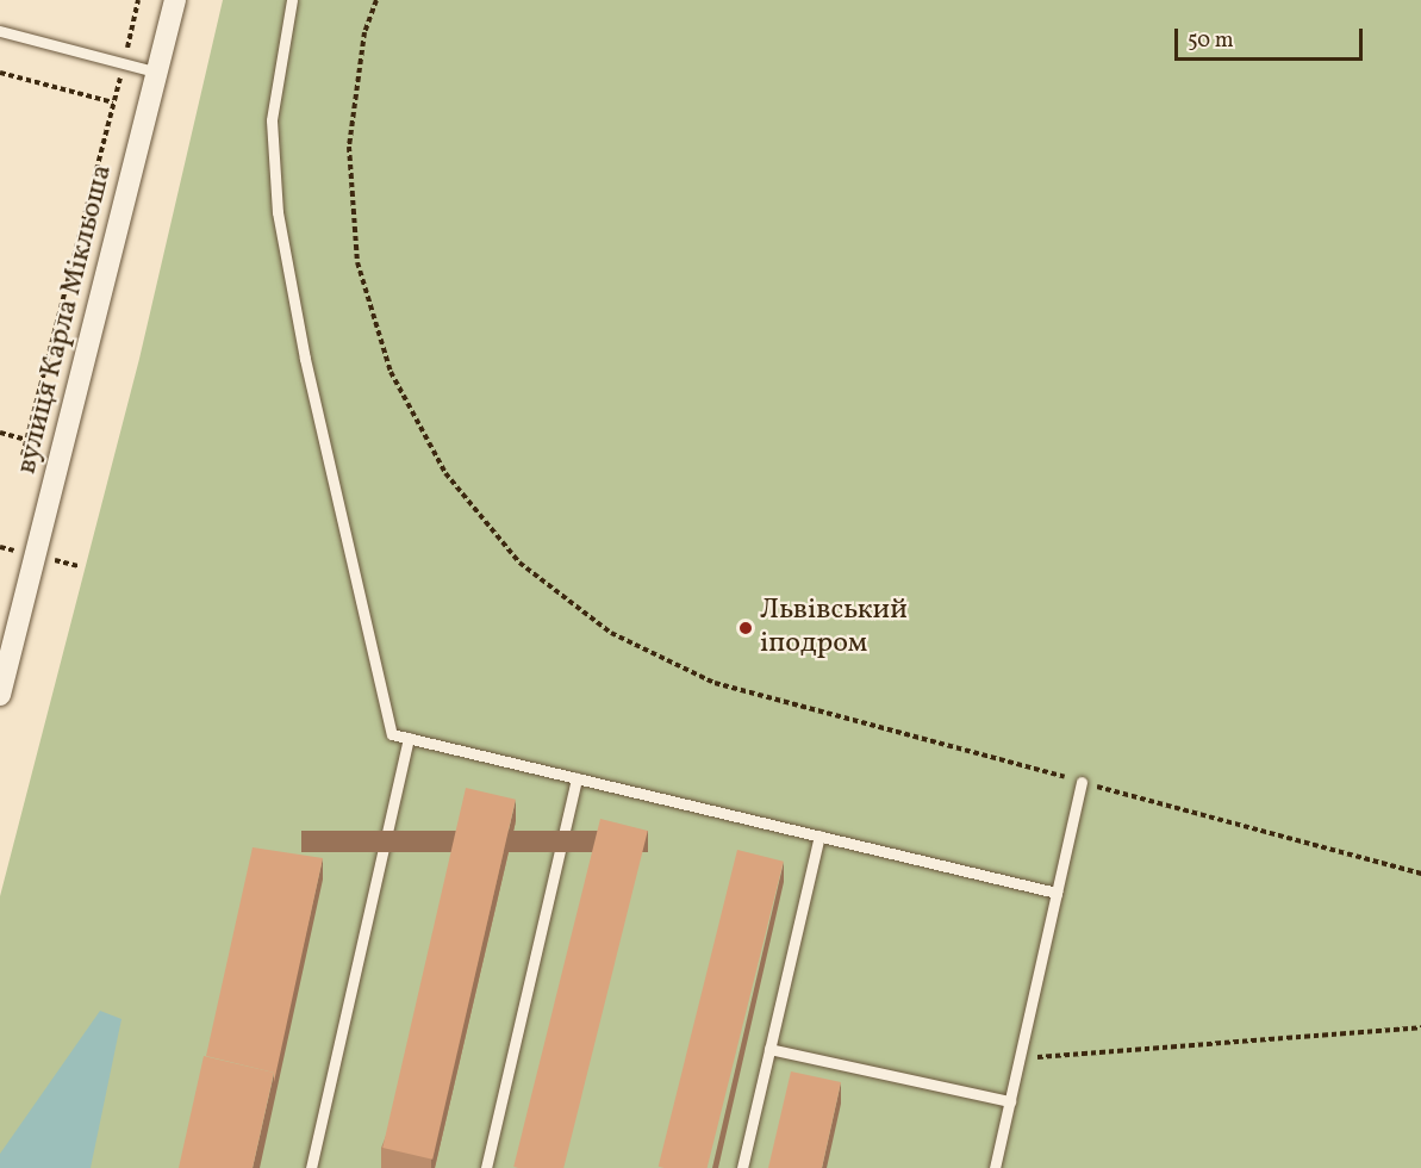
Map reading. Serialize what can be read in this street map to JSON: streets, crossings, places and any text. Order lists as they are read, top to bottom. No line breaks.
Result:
{"streets":{"street":["вулиця Карла Мікльоша"]},"places":["Львівський іподром"],"scale_bar":"50 m"}
